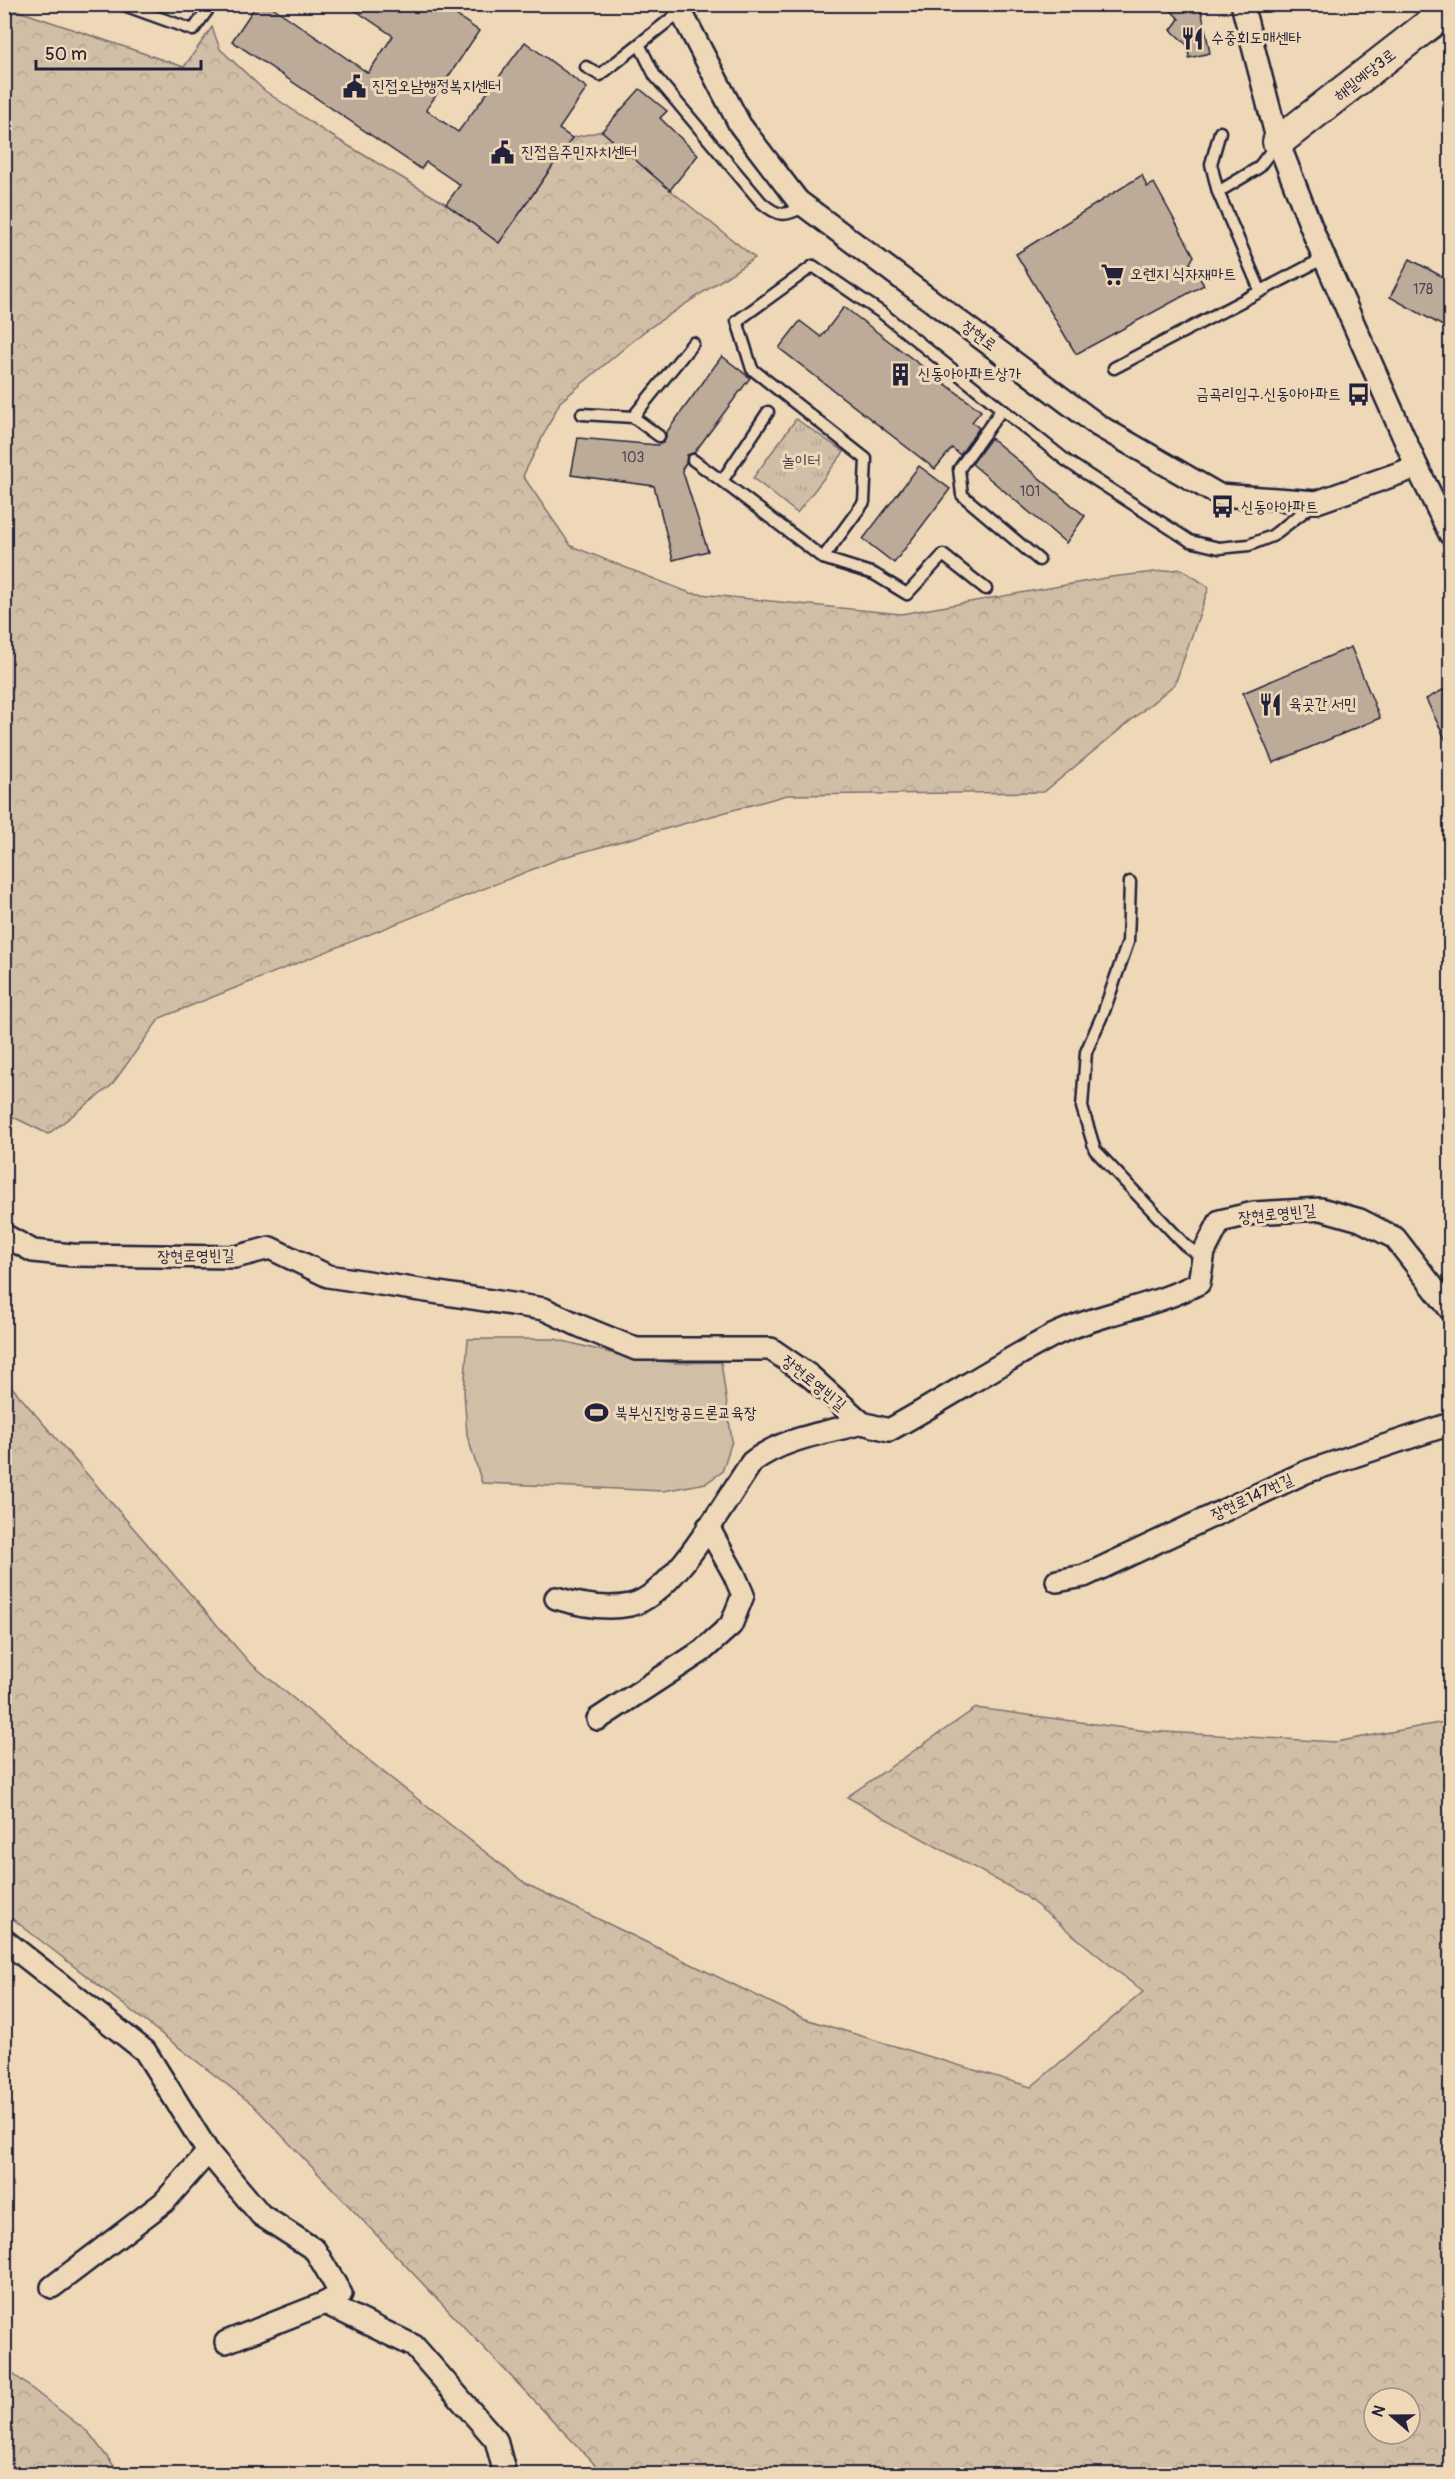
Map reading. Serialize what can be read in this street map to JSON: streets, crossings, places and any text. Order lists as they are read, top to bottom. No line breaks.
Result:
{"streets":{"street":["해밀예당3로","장현로","장현로영빈길","장현로147번길"]},"parks":["놀이터"],"places":{"restaurant":["수중회도매센타","육곳간 서민"],"public building":["진접오남행정복지센터","진접읍주민자치센터"],"supermarket":["오렌지 식자재마트"],"building":["신동아아파트상가"],"bus stop":["금곡리입구.신동아아파트","신동아아파트"],"sports":["북부신진항공드론교육장"]},"house_numbers":["178","103","101"],"scale_bar":"50 m","north":"left"}
